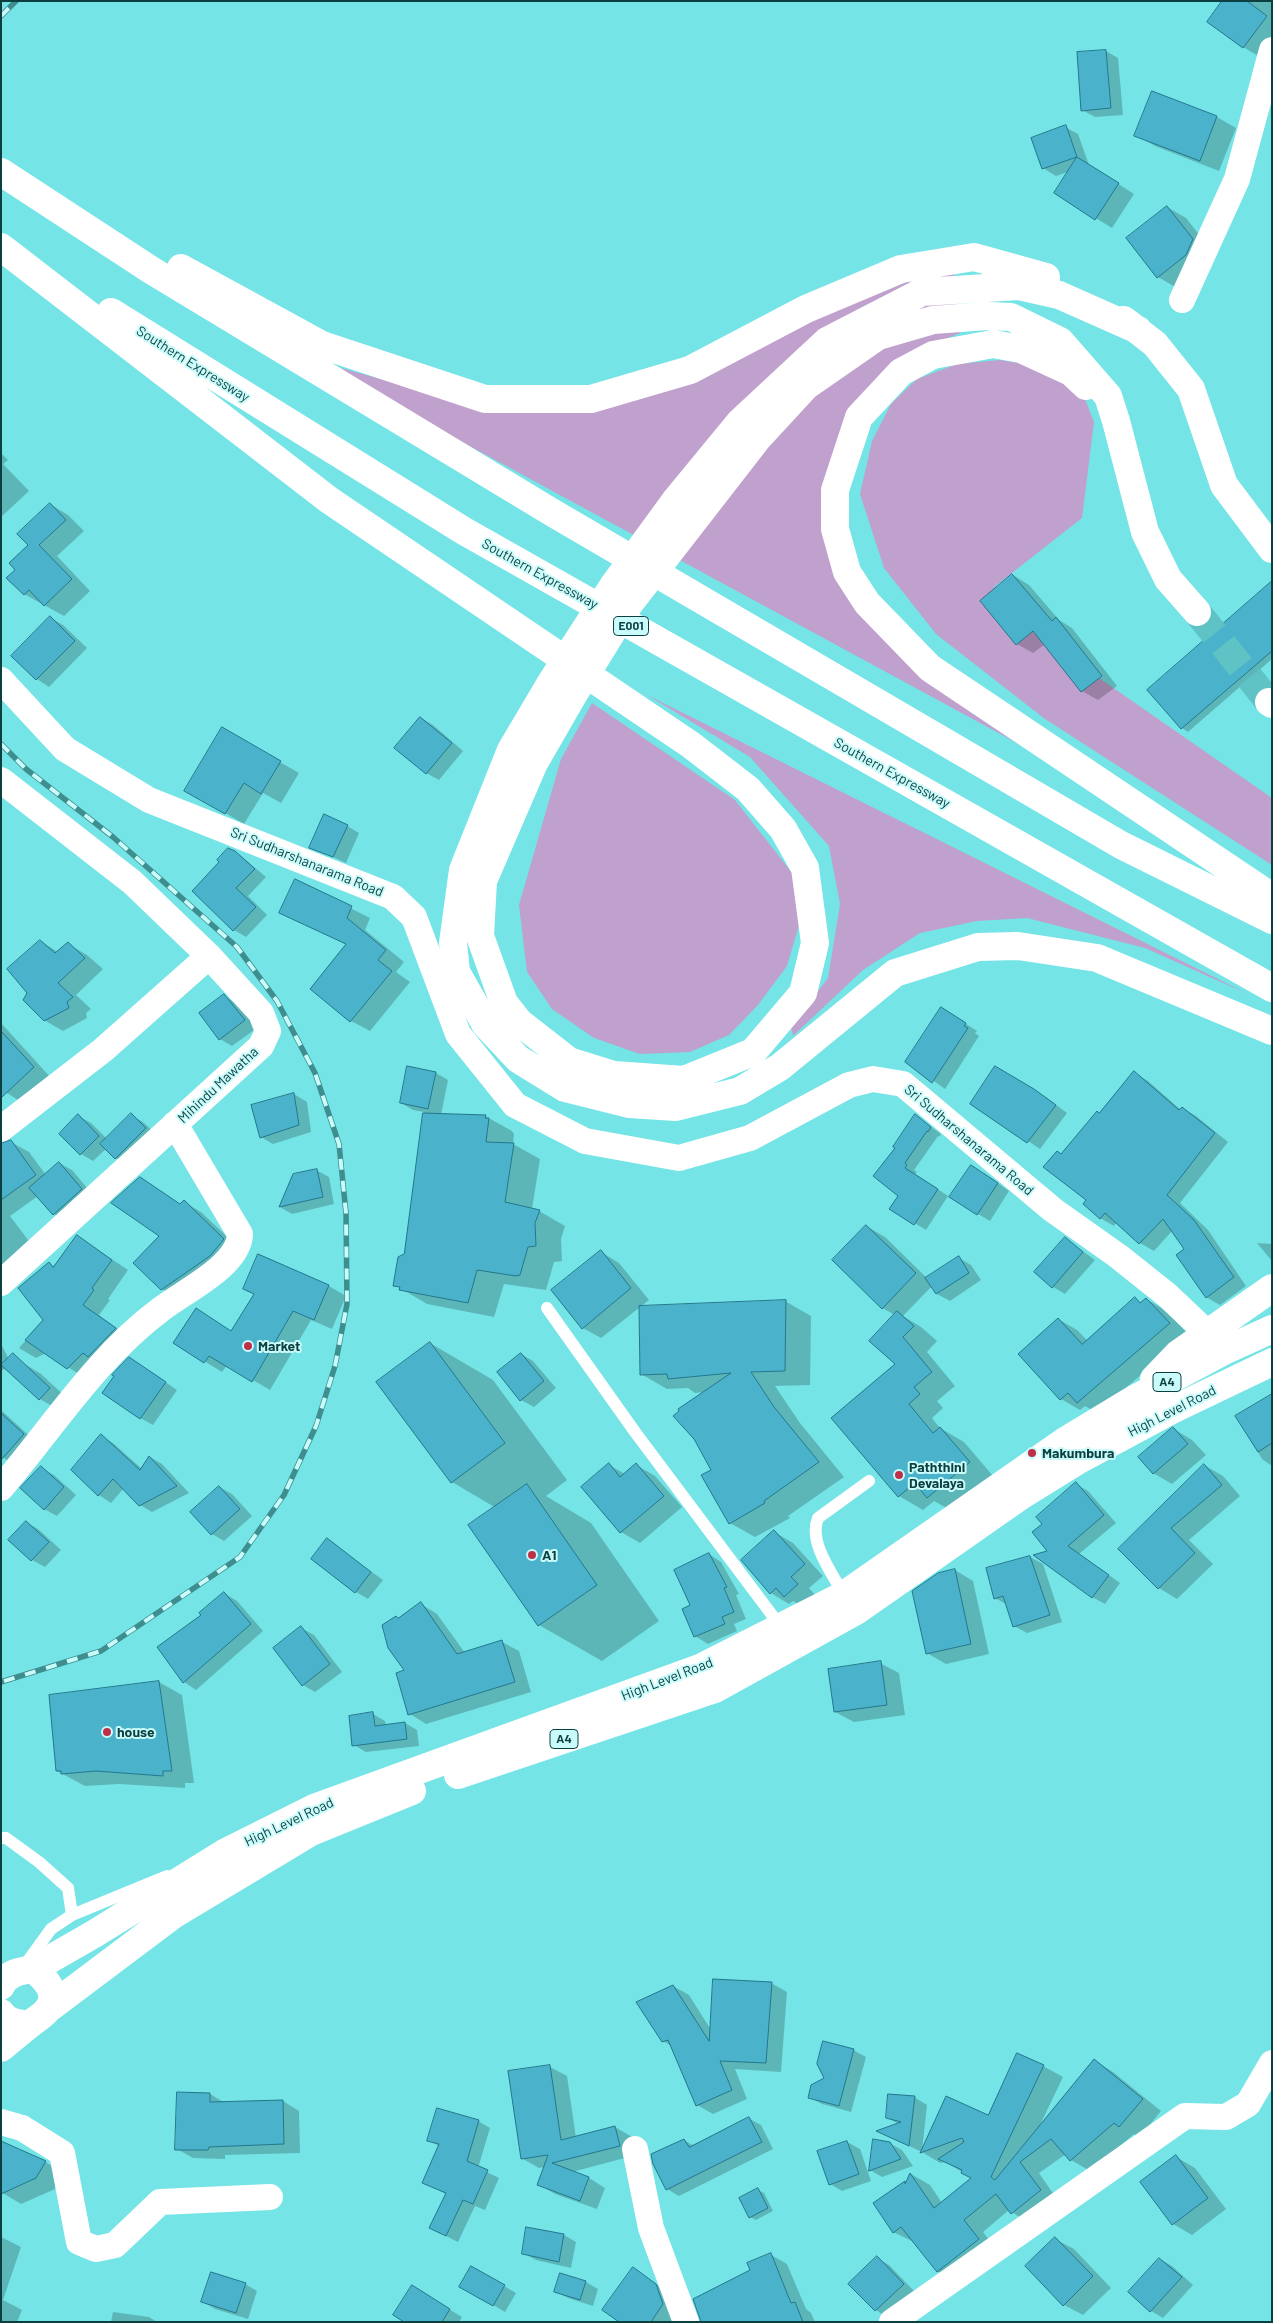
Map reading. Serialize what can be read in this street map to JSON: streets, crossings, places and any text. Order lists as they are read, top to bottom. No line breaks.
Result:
{"streets":{"highway":["Southern Expressway","E001","A4","High Level Road"],"street":["Sri Sudharshanarama Road","Mihindu Mawatha"]},"crossings":[["Sri Sudharshanarama Road","High Level Road"]],"places":["Market","Makumbura","Paththini Devalaya","A1","house"]}
